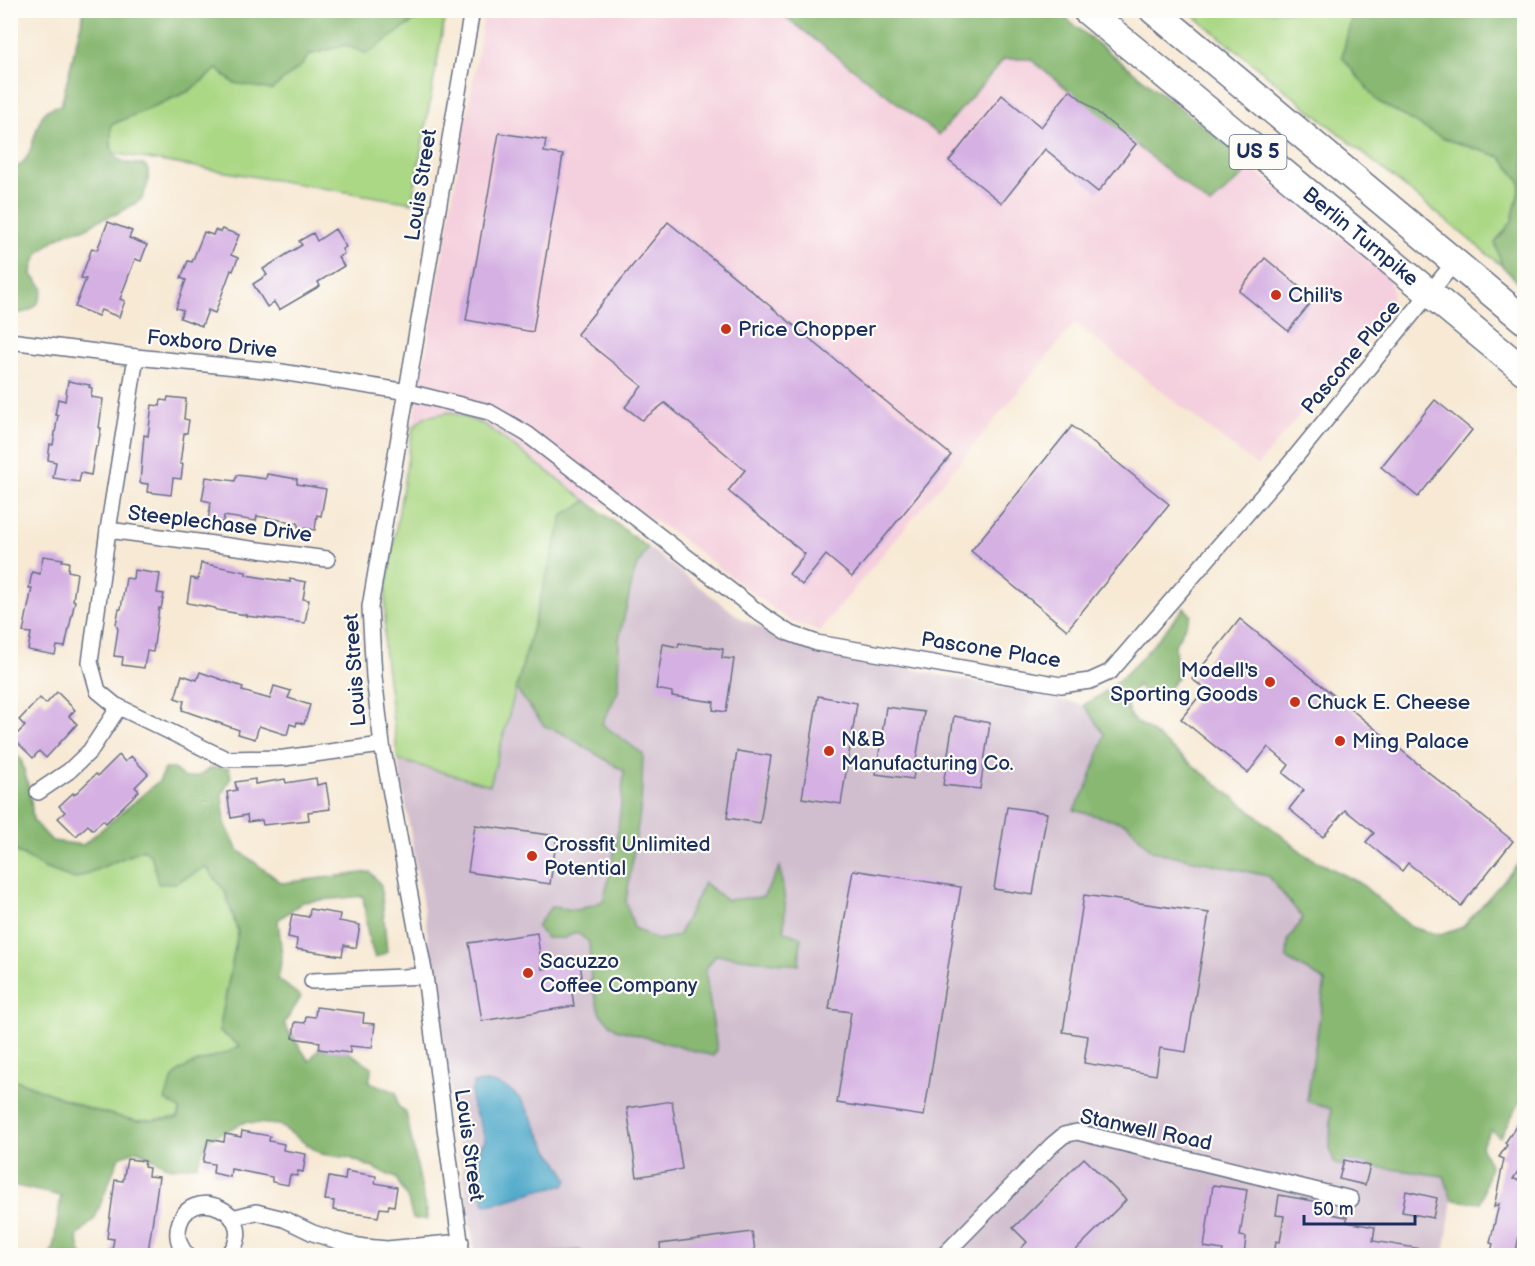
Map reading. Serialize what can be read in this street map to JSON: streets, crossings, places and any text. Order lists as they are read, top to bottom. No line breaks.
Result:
{"streets":{"highway":["US 5","Berlin Turnpike"],"street":["Louis Street","Foxboro Drive","Pascone Place","Steeplechase Drive","Stanwell Road"]},"crossings":[["Louis Street","Foxboro Drive"],["Louis Street","Pascone Place"],["Louis Street","Steeplechase Drive"],["Berlin Turnpike","Pascone Place"],["Foxboro Drive","Pascone Place"],["Foxboro Drive","Steeplechase Drive"]],"places":["Chili's","Price Chopper","Modell's Sporting Goods","Chuck E. Cheese","Ming Palace","N&B Manufacturing Co.","Crossfit Unlimited Potential","Sacuzzo Coffee Company"],"scale_bar":"50 m"}
